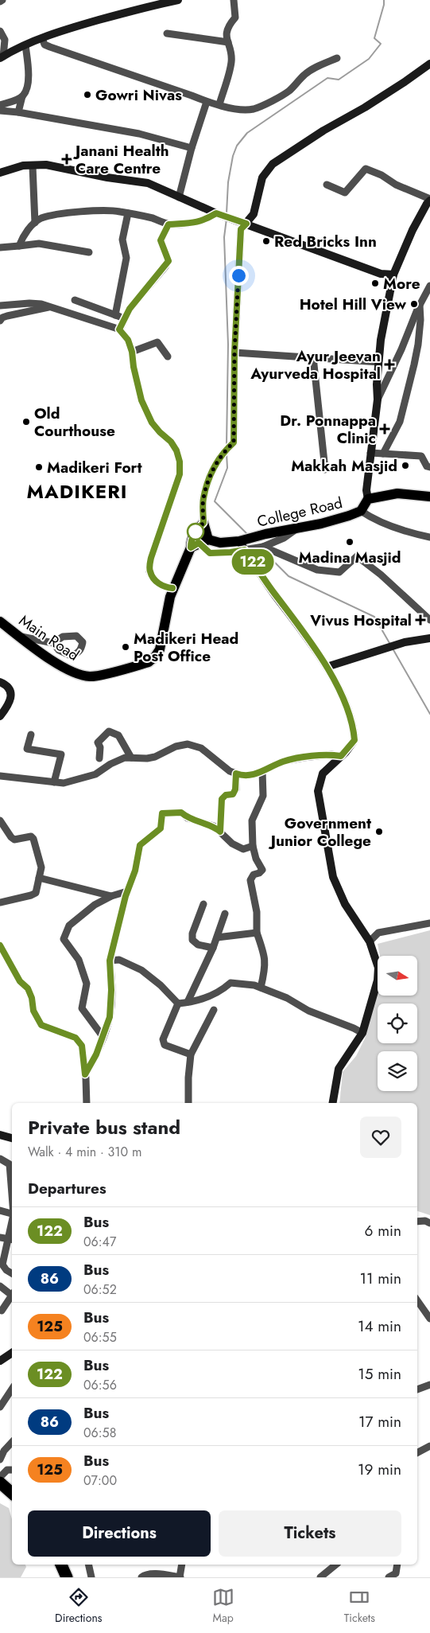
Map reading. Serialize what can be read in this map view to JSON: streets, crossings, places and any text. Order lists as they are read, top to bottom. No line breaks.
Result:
{"streets":{"main road":["College Road","Main Road"]},"crossings":[["College Road","Main Road"]],"districts":["MADIKERI"],"places":{"other":["Gowri Nivas","Red Bricks Inn","More","Hotel Hill View","Old Courthouse","Makkah Masjid","Madikeri Fort","Madina Masjid","Madikeri Head Post Office","Government Junior College"],"health":["Janani Health Care Centre","Ayur Jeevan Ayurveda Hospital","Dr. Ponnappa Clinic","Vivus Hospital"]},"lines":["bus line 122"],"north":"right","page":{"on_map":"122","heading":[["Private bus stand","Walk · 4 min · 310 m"],"Departures"],"list":[{"mark":"122","name":"Bus","note":"06:47","value":"6 min"},{"mark":"86","name":"Bus","note":"06:52","value":"11 min"},{"mark":"125","name":"Bus","note":"06:55","value":"14 min"},{"mark":"122","name":"Bus","note":"06:56","value":"15 min"},{"mark":"86","name":"Bus","note":"06:58","value":"17 min"},{"mark":"125","name":"Bus","note":"07:00","value":"19 min"}],"buttons":["Directions","Tickets"],"tabs":["Directions","Map","Tickets"]}}
